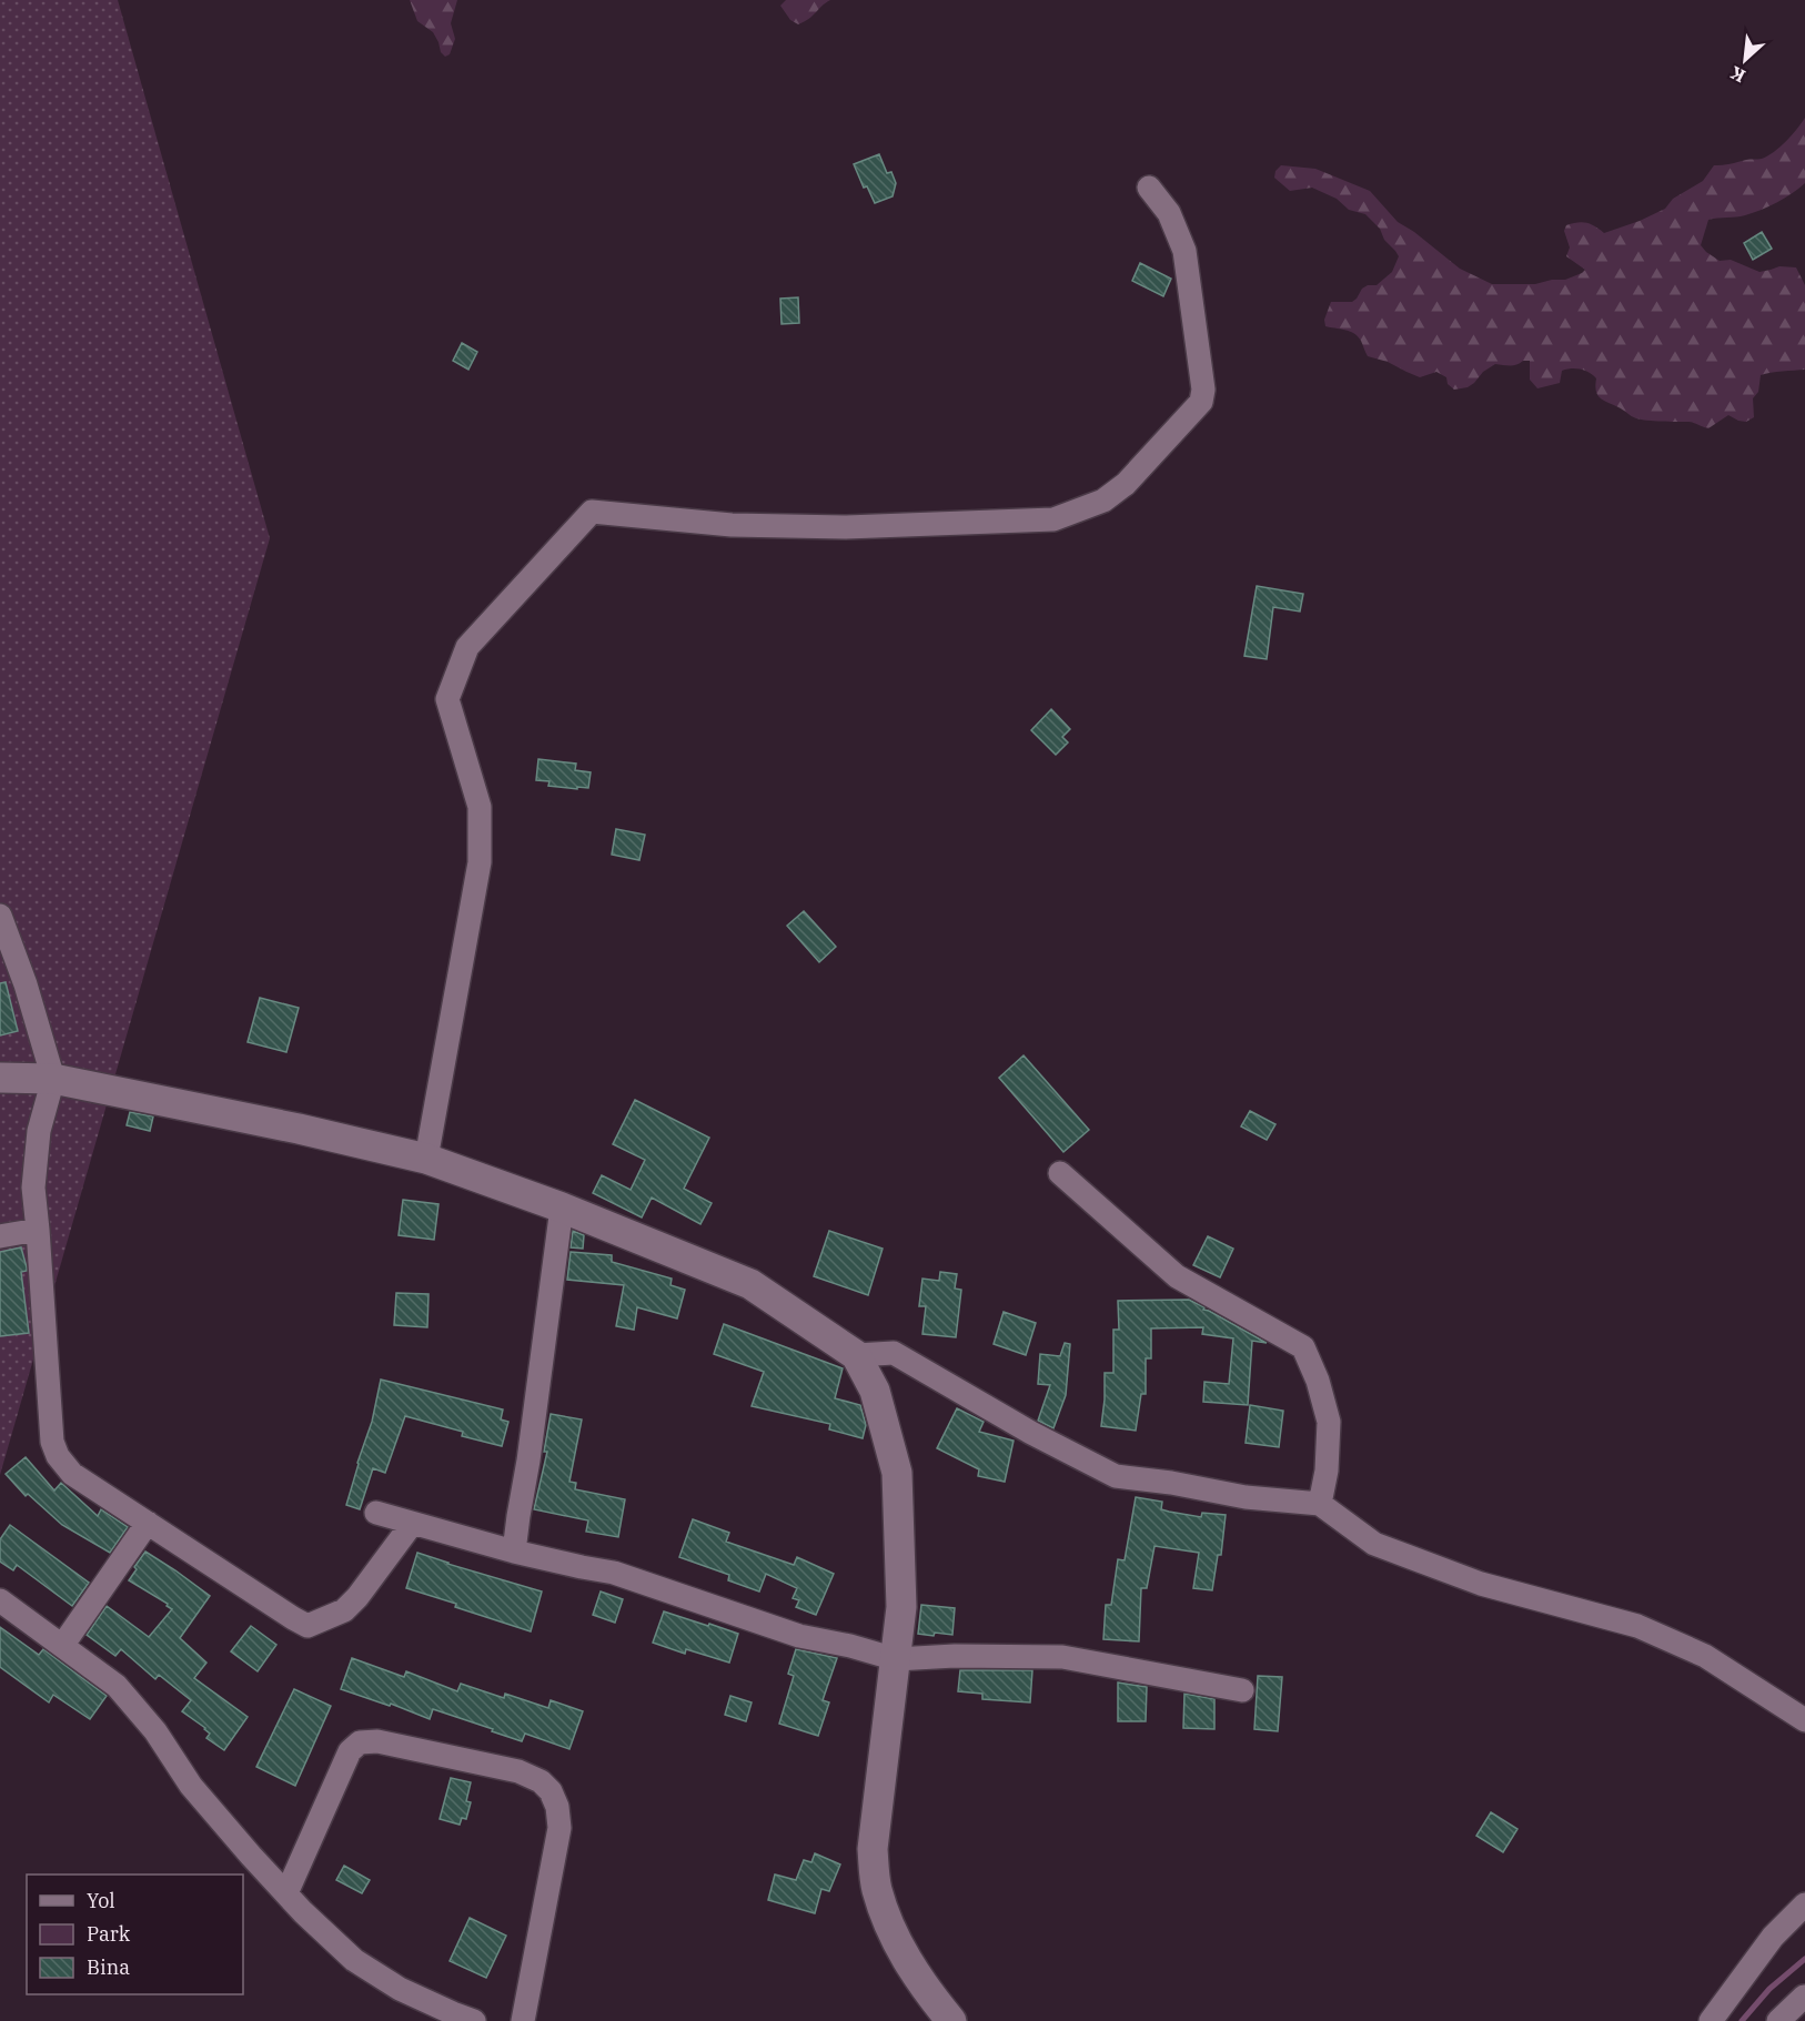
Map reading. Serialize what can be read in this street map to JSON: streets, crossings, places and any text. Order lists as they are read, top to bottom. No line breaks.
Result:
{"legend":["Yol","Park","Bina"],"north":"bottom left"}
